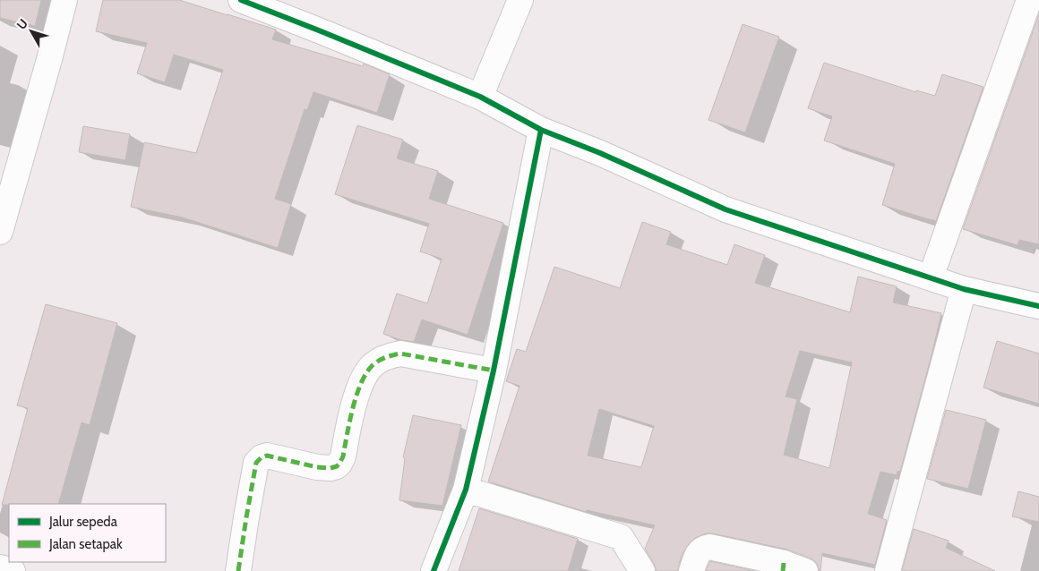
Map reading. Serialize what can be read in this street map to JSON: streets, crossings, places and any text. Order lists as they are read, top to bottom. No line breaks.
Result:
{"legend":["Jalur sepeda","Jalan setapak"],"north":"top left"}
